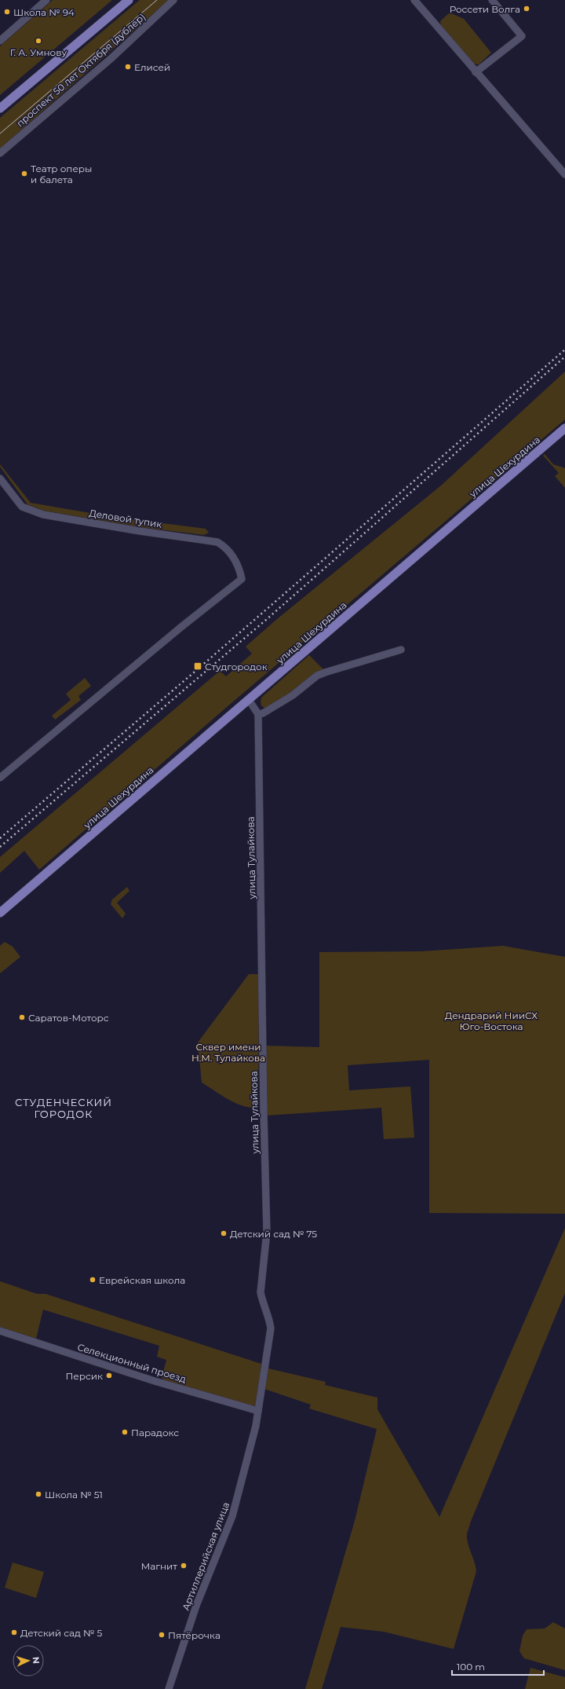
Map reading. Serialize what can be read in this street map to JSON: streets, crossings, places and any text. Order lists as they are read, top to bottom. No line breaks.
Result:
{"streets":{"main road":["улица Шехурдина"],"street":["проспект 50 лет Октября (дублёр)","Деловой тупик","улица Тулайкова","Селекционный проезд","Артиллерийская улица"]},"crossings":[["улица Тулайкова","Селекционный проезд"],["улица Тулайкова","Артиллерийская улица"],["Селекционный проезд","Артиллерийская улица"]],"districts":["СТУДЕНЧЕСКИЙ ГОРОДОК"],"parks":["Дендрарий НииСХ Юго-Востока","Сквер имени Н.М. Тулайкова"],"places":{"other":["Россети Волга","Школа № 94","Г. А. Умнову","Елисей","Театр оперы и балета","Саратов-Моторс","Детский сад № 75","Еврейская школа","Персик","Парадокс","Школа № 51","Магнит","Детский сад № 5","Пятёрочка"],"transit":["Студгородок"]},"scale_bar":"100 m","north":"right"}
